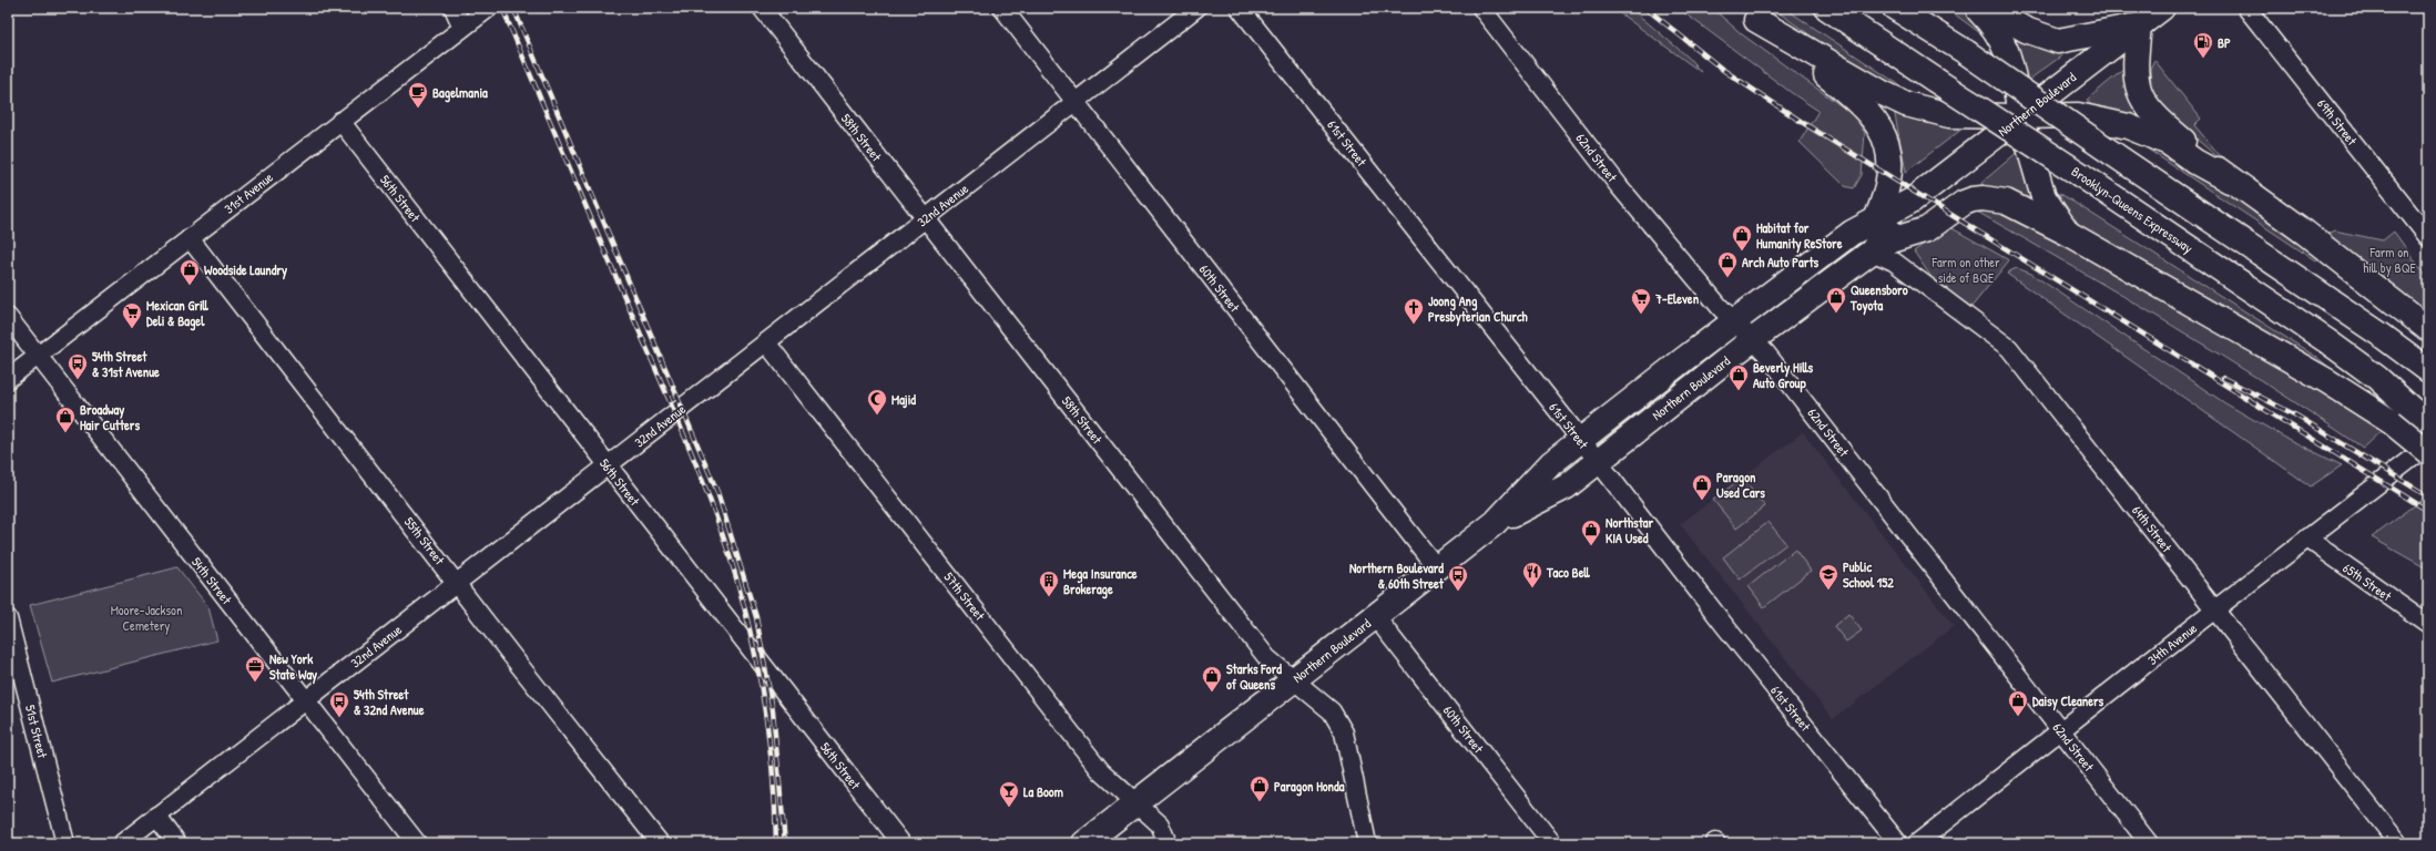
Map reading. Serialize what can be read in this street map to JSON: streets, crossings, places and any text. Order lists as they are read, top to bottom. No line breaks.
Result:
{"streets":{"main road":["Northern Boulevard","Brooklyn-Queens Expressway"],"street":["69th Street","58th Street","61st Street","62nd Street","31st Avenue","56th Street","32nd Avenue","60th Street","64th Street","55th Street","54th Street","65th Street","57th Street","34th Avenue","51st Street"]},"crossings":[["Northern Boulevard","58th Street"],["Northern Boulevard","61st Street"],["Northern Boulevard","62nd Street"],["Northern Boulevard","60th Street"],["Northern Boulevard","64th Street"],["Northern Boulevard","57th Street"],["58th Street","32nd Avenue"],["62nd Street","34th Avenue"],["31st Avenue","56th Street"],["31st Avenue","55th Street"],["31st Avenue","54th Street"],["56th Street","32nd Avenue"],["32nd Avenue","60th Street"],["32nd Avenue","55th Street"],["32nd Avenue","54th Street"],["32nd Avenue","57th Street"],["64th Street","34th Avenue"],["65th Street","34th Avenue"]],"parks":["Farm on hill by BQE","Farm on other side of BQE","Moore-Jackson Cemetery"],"places":{"fuel station":["BP"],"cafe":["Bagelmania"],"shop":["Habitat for Humanity ReStore","Arch Auto Parts","Woodside Laundry","Queensboro Toyota","Beverly Hills Auto Group","Broadway Hair Cutters","Paragon Used Cars","Northstar KIA Used","Starks Ford of Queens","Daisy Cleaners","Paragon Honda"],"supermarket":["7-Eleven","Mexican Grill Deli & Bagel"],"church":["Joong Ang Presbyterian Church"],"bus stop":["54th Street & 31st Avenue","Northern Boulevard & 60th Street","54th Street & 32nd Avenue"],"mosque":["Majid"],"restaurant":["Taco Bell"],"school or university":["Public School 152"],"building":["Mega Insurance Brokerage"],"office":["New York State Way"],"bar":["La Boom"]}}
